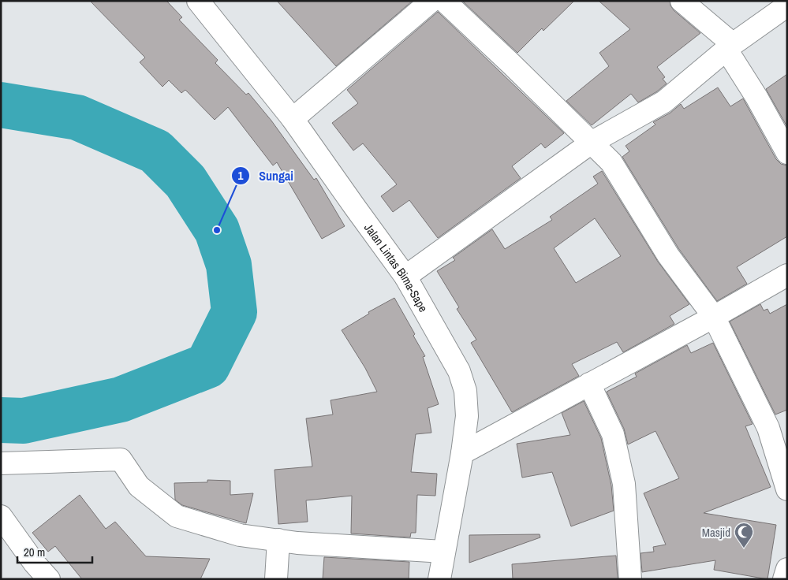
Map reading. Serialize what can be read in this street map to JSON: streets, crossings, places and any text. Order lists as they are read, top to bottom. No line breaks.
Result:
{"streets":{"main road":["Jalan Lintas Bima-Sape"]},"places":{"other":["Sungai"],"mosque":["Masjid"]},"scale_bar":"20 m"}
